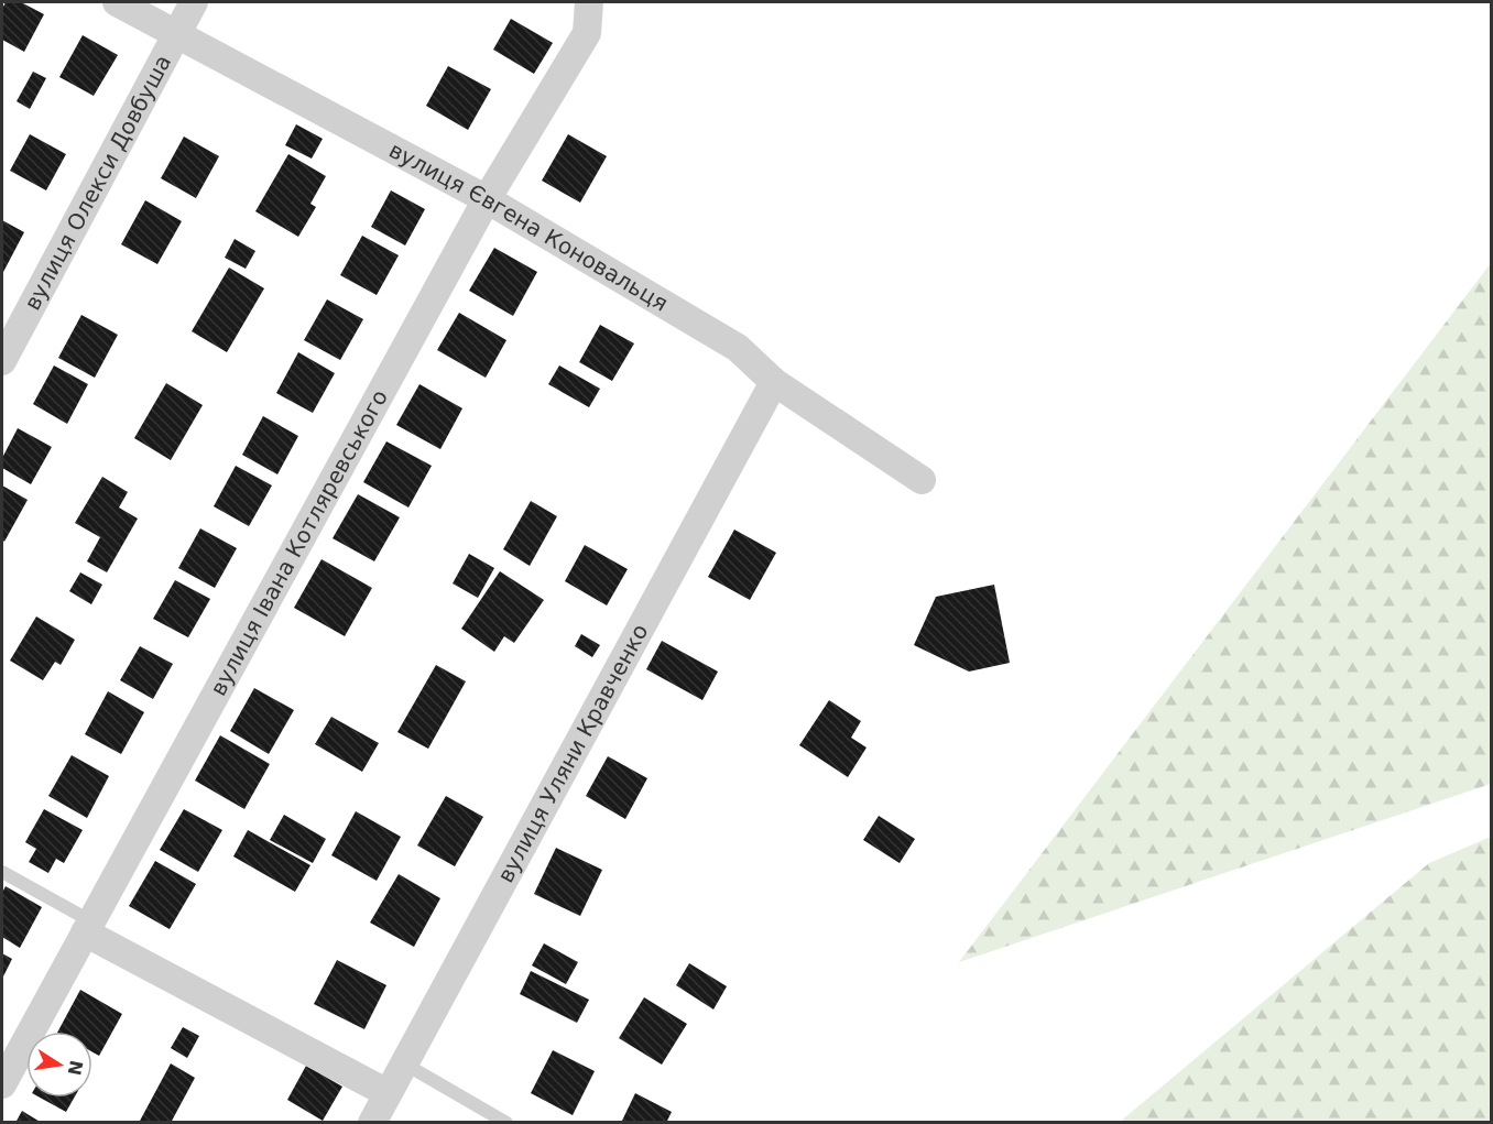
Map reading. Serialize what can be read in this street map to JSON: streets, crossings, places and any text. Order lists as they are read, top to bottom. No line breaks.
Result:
{"streets":{"street":["вулиця Олекси Довбуша","вулиця Євгена Коновальця","вулиця Івана Котляревського","вулиця Уляни Кравченко"]},"crossings":[["вулиця Олекси Довбуша","вулиця Євгена Коновальця"],["вулиця Євгена Коновальця","вулиця Івана Котляревського"],["вулиця Євгена Коновальця","вулиця Уляни Кравченко"]],"north":"right"}
